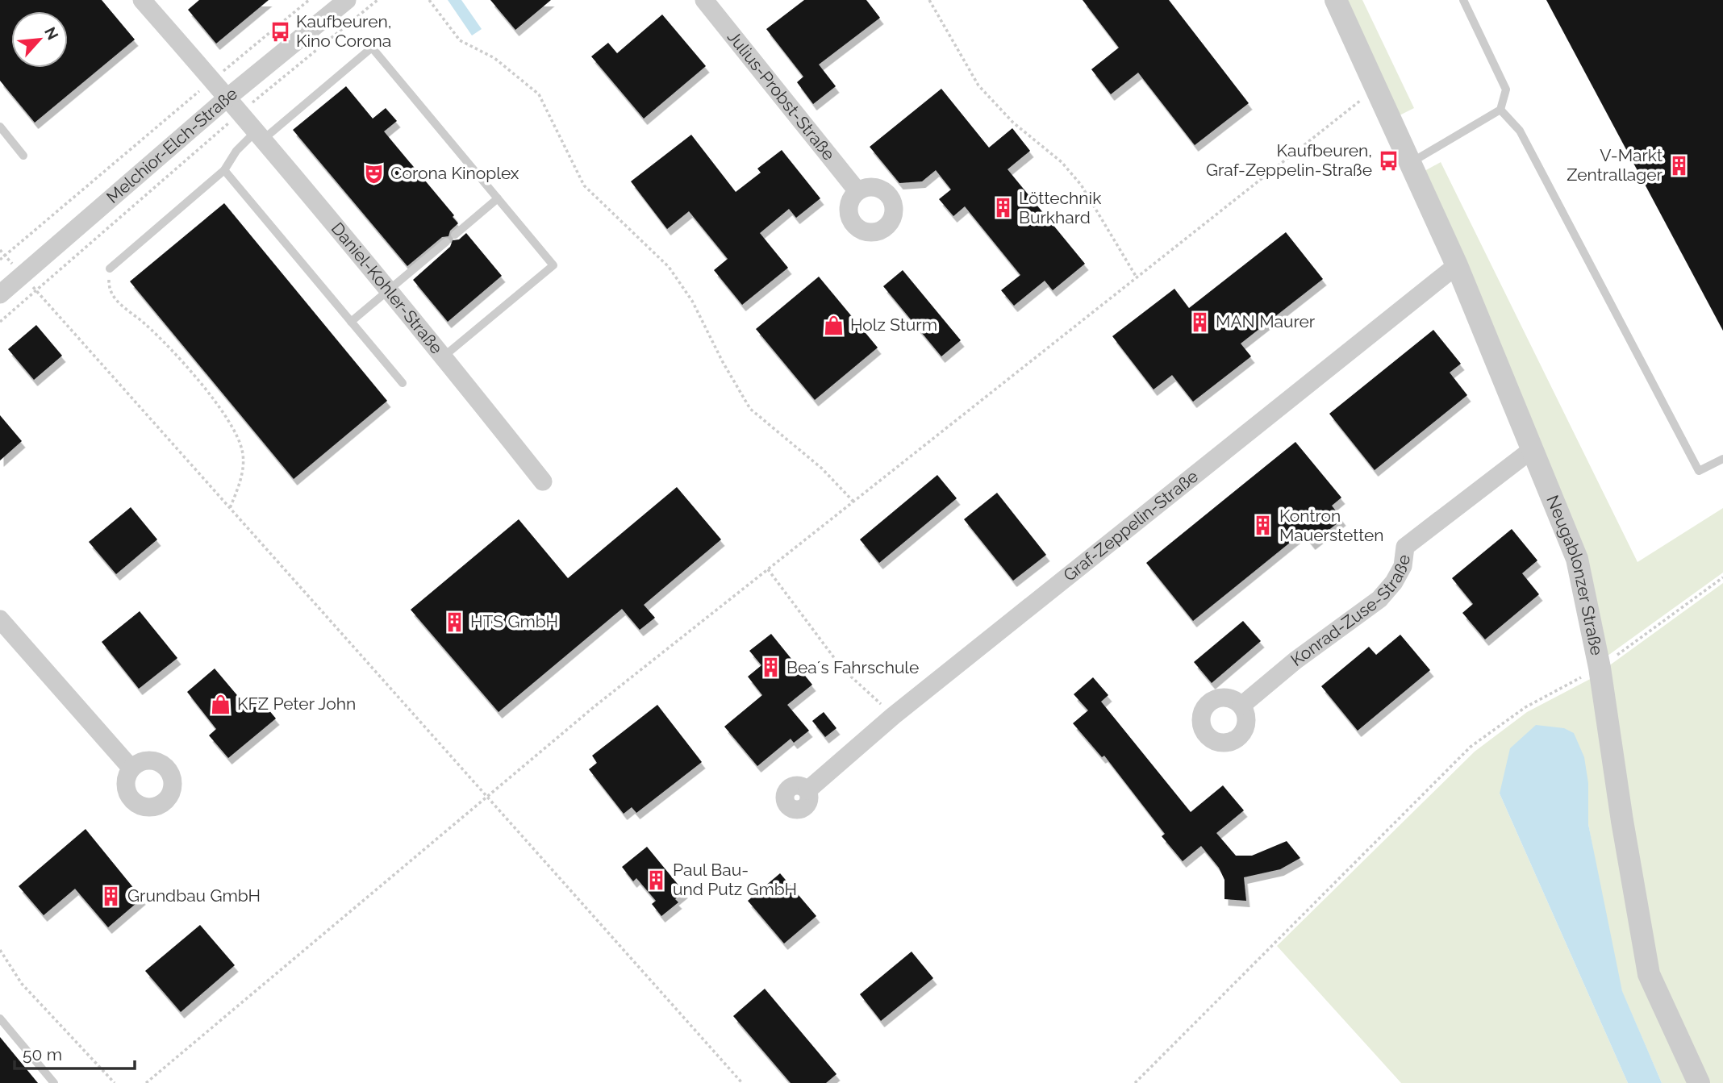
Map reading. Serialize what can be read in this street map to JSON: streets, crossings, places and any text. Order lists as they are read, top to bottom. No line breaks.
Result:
{"streets":{"street":["Julius-Probst-Straße","Melchior-Elch-Straße","Daniel-Kohler-Straße","Graf-Zeppelin-Straße","Neugablonzer Straße","Konrad-Zuse-Straße"]},"crossings":[["Melchior-Elch-Straße","Daniel-Kohler-Straße"],["Graf-Zeppelin-Straße","Neugablonzer Straße"],["Neugablonzer Straße","Konrad-Zuse-Straße"]],"places":{"bus stop":["Kaufbeuren, Kino Corona","Kaufbeuren, Graf-Zeppelin-Straße"],"building":["V-Markt Zentrallager","Löttechnik Burkhard","MAN Maurer","Kontron Mauerstetten","HTS GmbH","Bea´s Fahrschule","Paul Bau- und Putz GmbH","Grundbau GmbH"],"theatre":["Corona Kinoplex"],"shop":["Holz Sturm","KFZ Peter John"]},"scale_bar":"50 m","north":"top right"}
